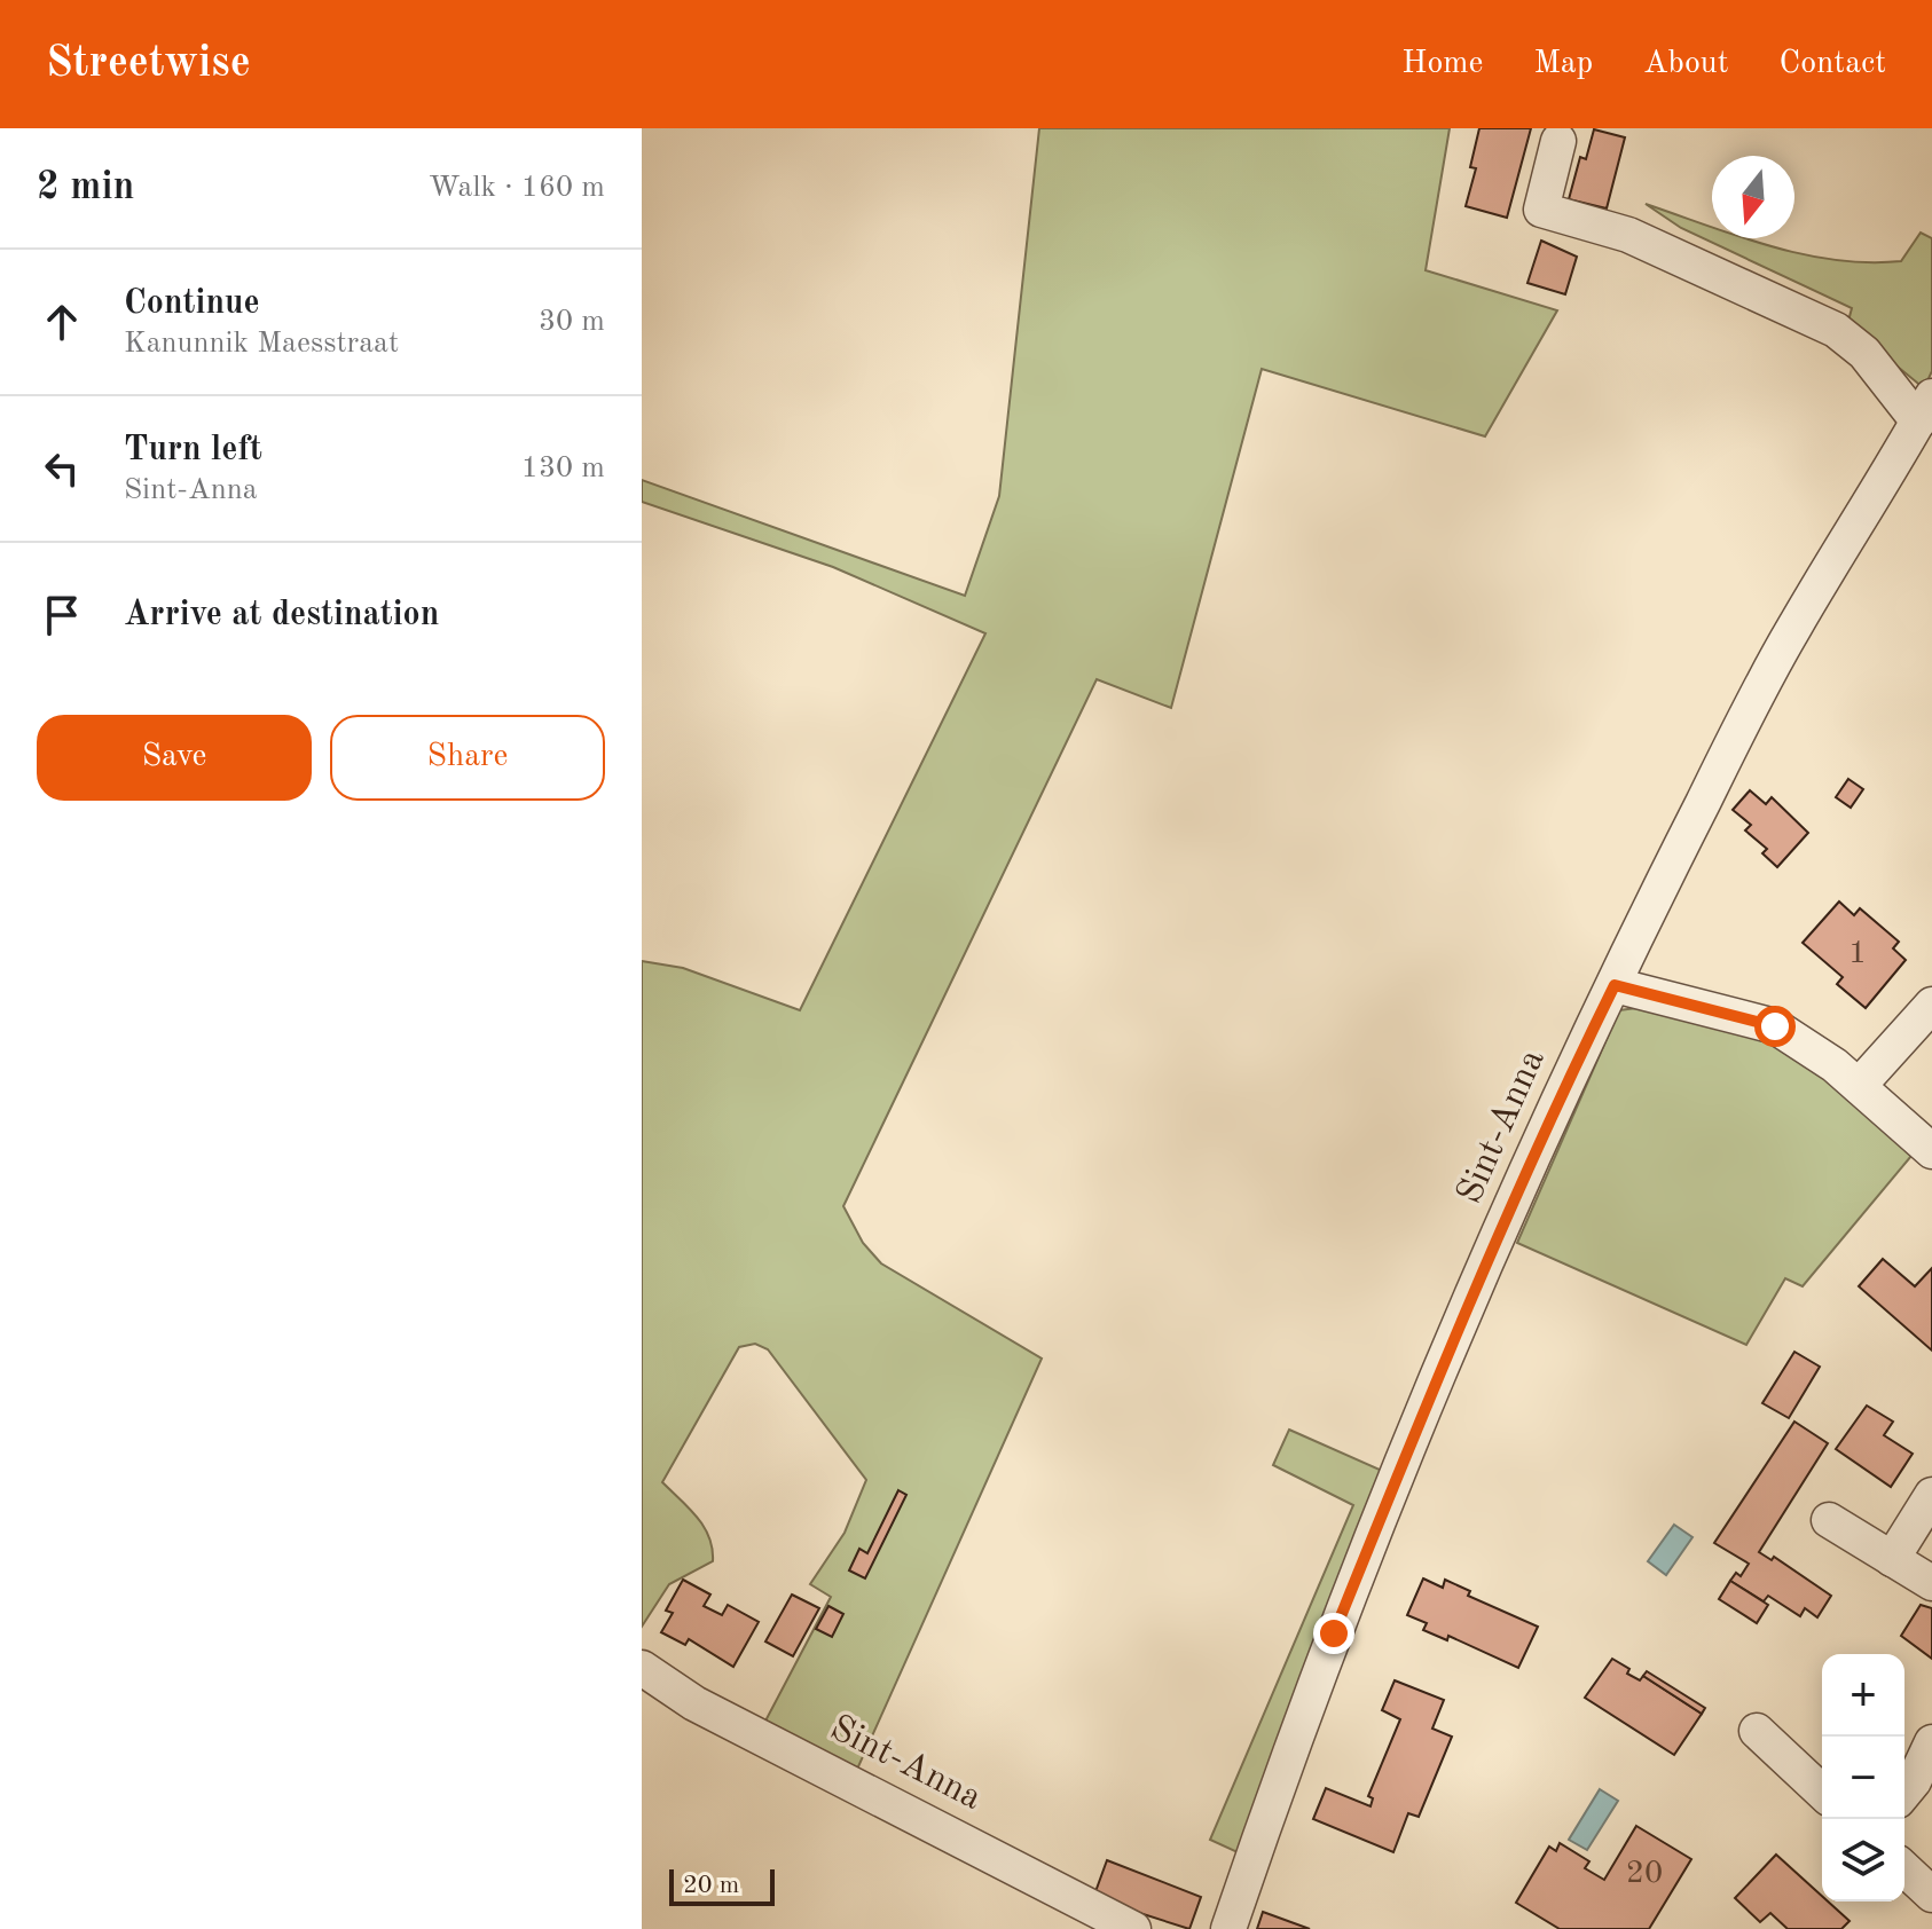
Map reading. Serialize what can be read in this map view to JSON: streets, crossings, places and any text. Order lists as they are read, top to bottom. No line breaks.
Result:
{"streets":{"street":["Sint-Anna"]},"house_numbers":["1","20"],"scale_bar":"20 m","north":"bottom","page":{"header":"Streetwise","nav":["Home","Map","About","Contact"],"heading":["2 min","Walk · 160 m"],"list":[["Continue","Kanunnik Maesstraat","30 m"],["Turn left","Sint-Anna","130 m"],"Arrive at destination"],"buttons":["Save","Share"],"map_buttons":["+","−"],"scale":"20 m"}}
